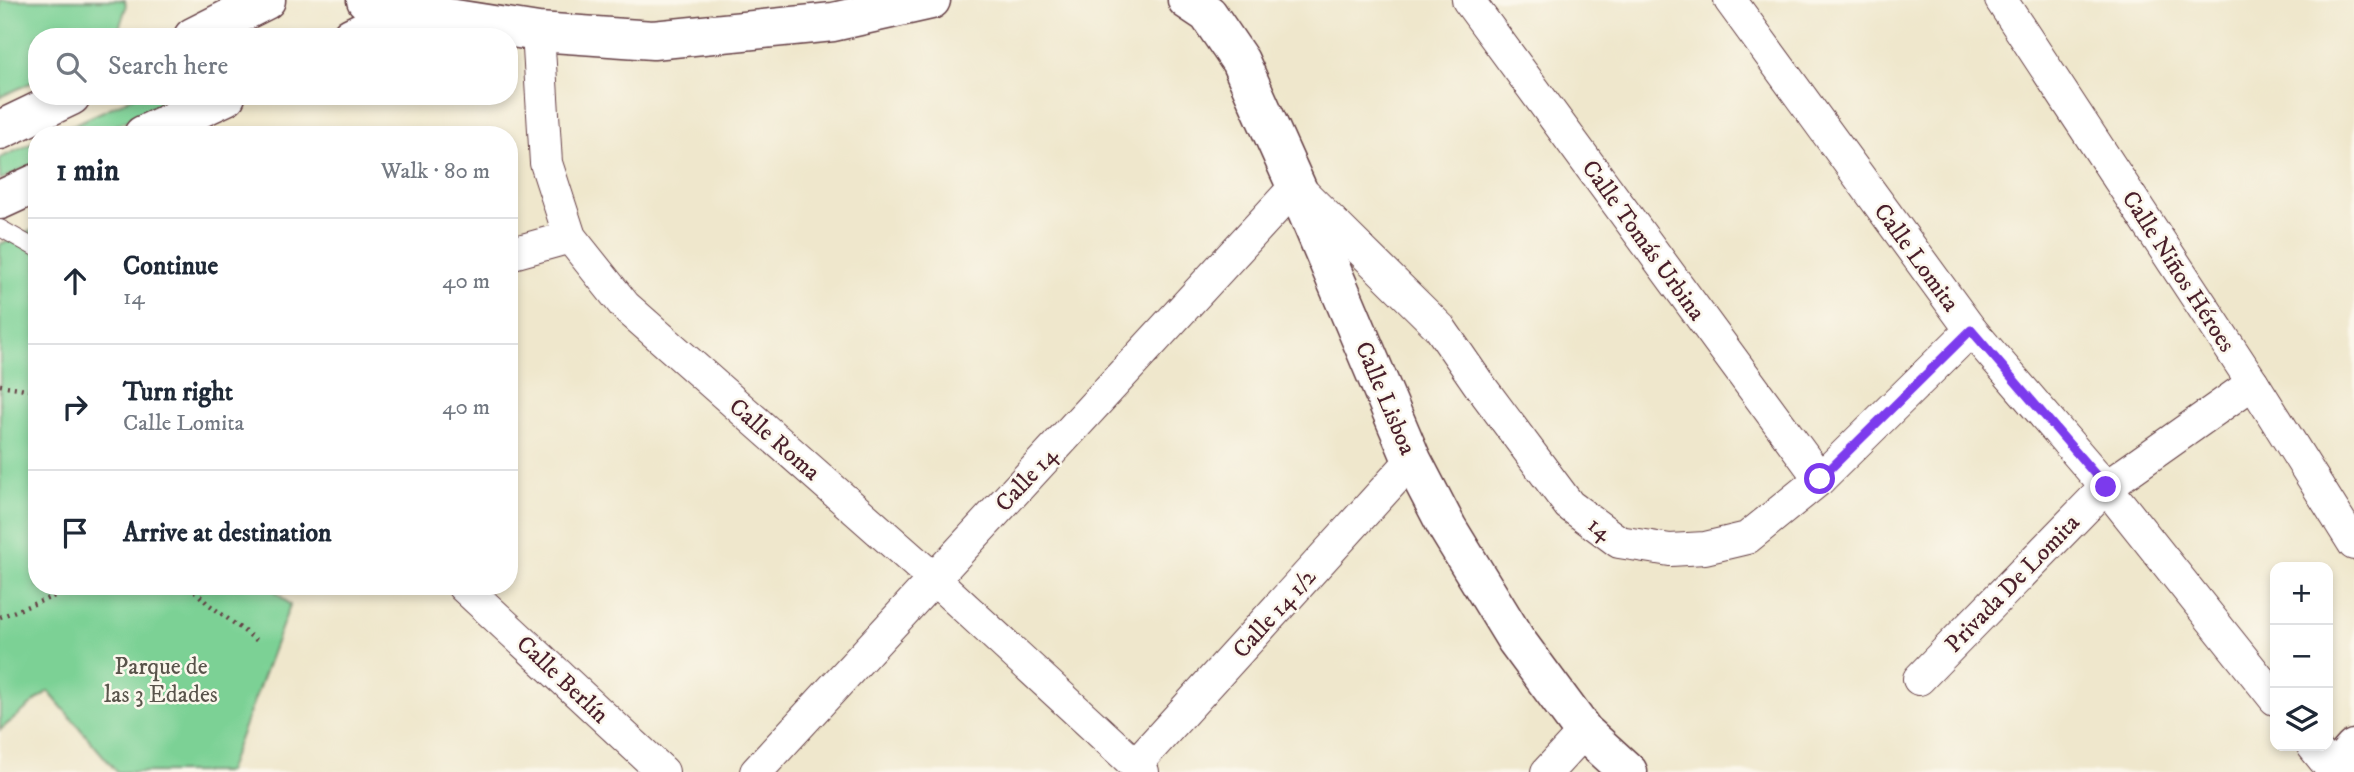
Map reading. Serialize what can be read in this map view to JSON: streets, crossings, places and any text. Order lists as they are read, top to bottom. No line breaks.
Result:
{"streets":{"street":["Calle Tomás Urbina","Calle Lomita","Calle Niños Héroes","Calle Lisboa","Calle Roma","Calle 14","14","Privada De Lomita","Calle 14 1/2","Calle Berlín"]},"crossings":[["Calle Tomás Urbina","14"],["Calle Lomita","14"],["Calle Lomita","Privada De Lomita"],["Calle Lisboa","Calle 14"],["Calle Lisboa","14"],["Calle Lisboa","Calle 14 1/2"],["Calle Roma","Calle 14"],["Calle Roma","Calle 14 1/2"],["Calle 14","14"]],"parks":["Parque de las 3 Edades"],"page":{"search":"Search here","heading":["1 min","Walk · 80 m"],"list":[["Continue","14","40 m"],["Turn right","Calle Lomita","40 m"],"Arrive at destination"],"map_buttons":["+","−"]}}
